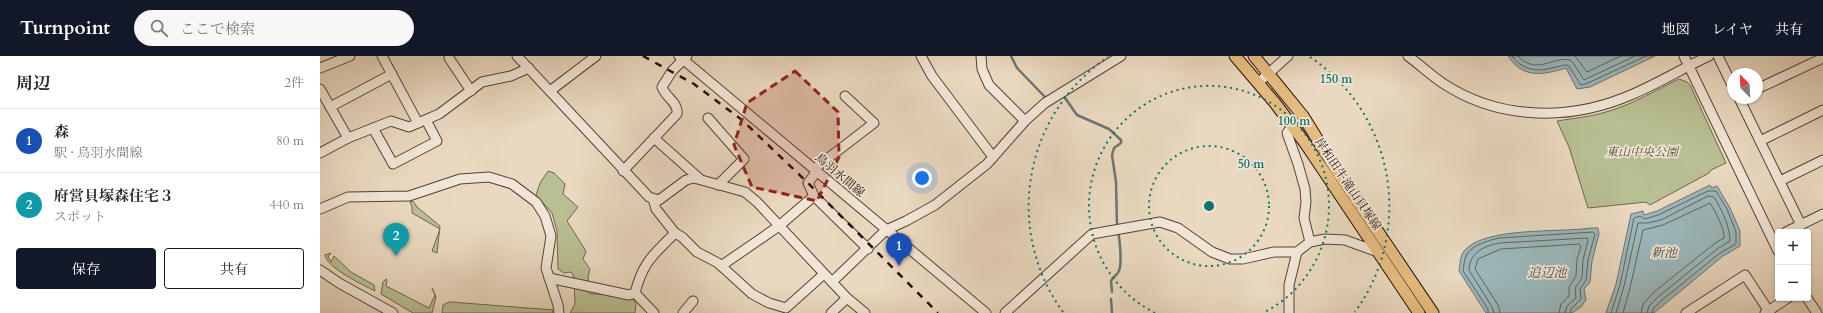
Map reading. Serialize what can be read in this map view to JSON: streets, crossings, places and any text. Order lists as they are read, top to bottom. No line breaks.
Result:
{"streets":{"main road":["岸和田牛滝山貝塚線"],"street":["鳥羽水間線"]},"water":["新池","追辺池"],"parks":["東山中央公園"],"north":"top left","page":{"header":"Turnpoint","search":"ここで検索","nav":["地図","レイヤ","共有"],"heading":["周辺","2件"],"list":[{"mark":"1","name":"森","note":"駅 · 鳥羽水間線","value":"80 m"},{"mark":"2","name":"府営貝塚森住宅３","note":"スポット","value":"440 m"}],"pins":["2","1"],"map_buttons":["+","−"],"buttons":["保存","共有"]},"rings":["150 m","100 m","50 m"]}
